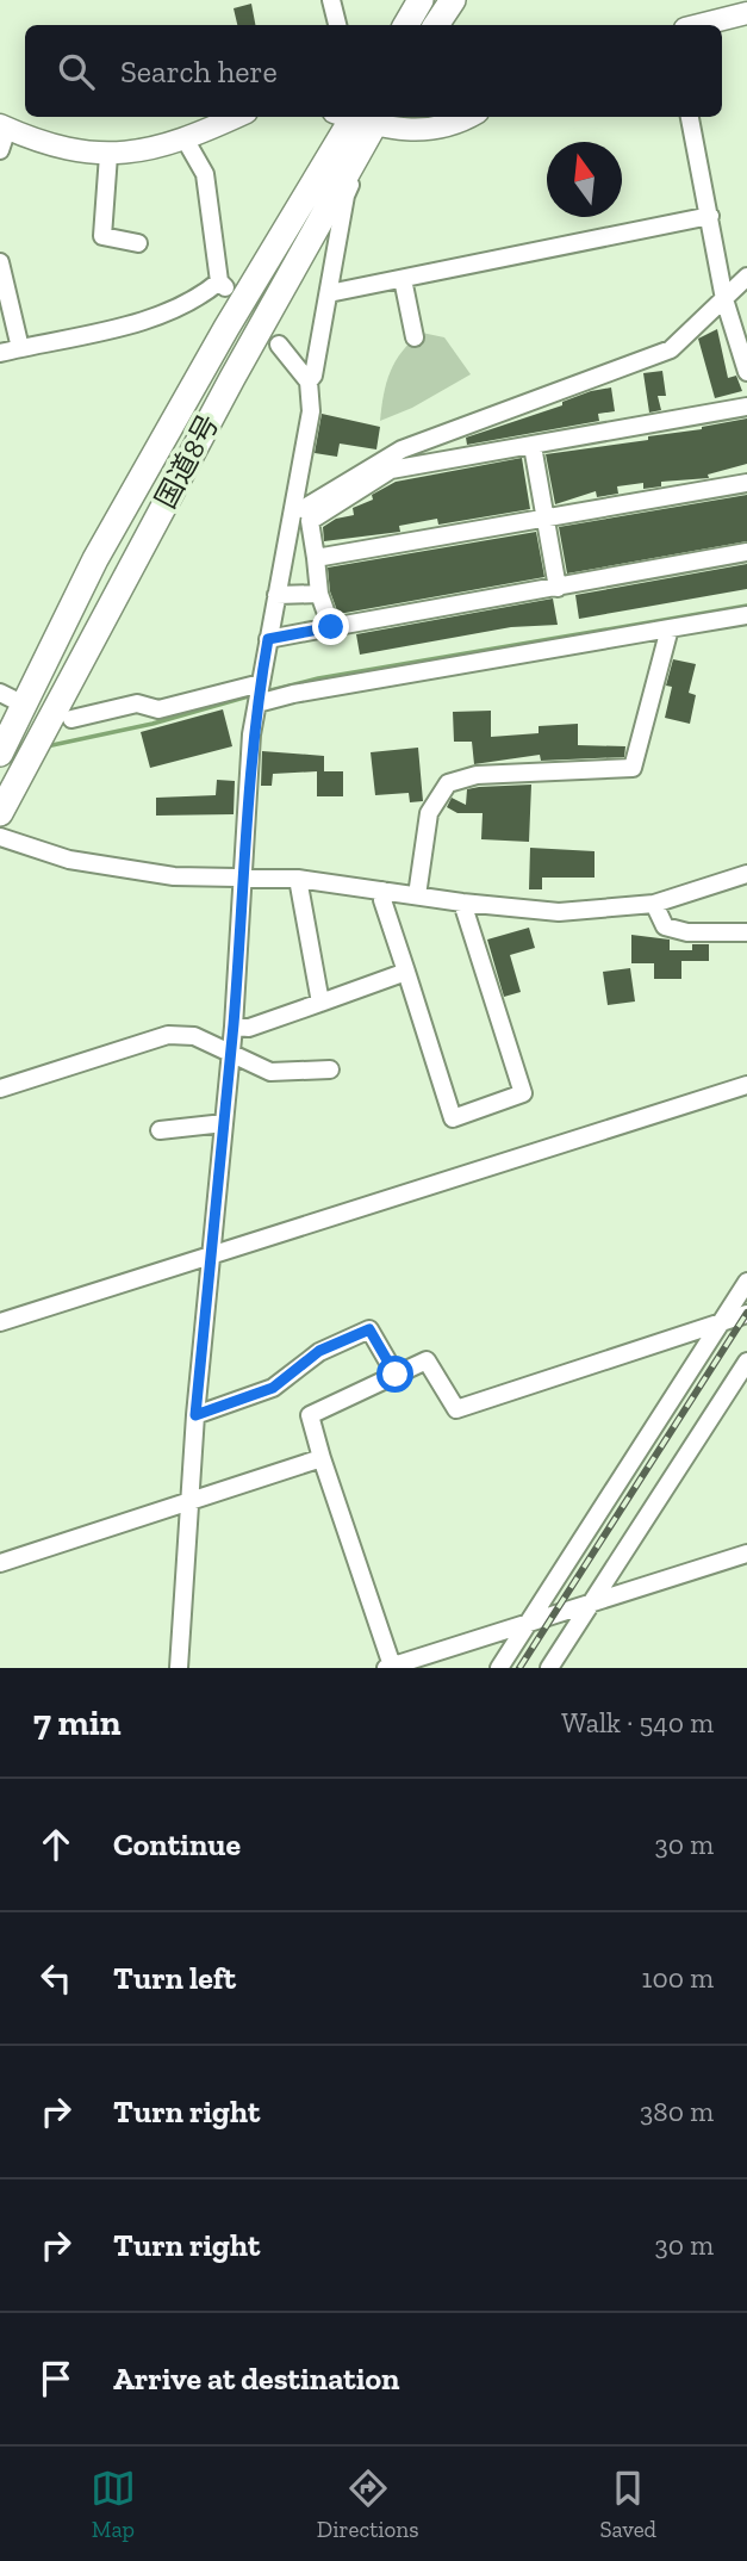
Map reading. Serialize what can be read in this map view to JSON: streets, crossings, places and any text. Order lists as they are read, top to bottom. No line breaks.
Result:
{"streets":{"highway":["国道8号"]},"north":"top","page":{"search":"Search here","heading":["7 min","Walk · 540 m"],"list":[["Continue","30 m"],["Turn left","100 m"],["Turn right","380 m"],["Turn right","30 m"],"Arrive at destination"],"nav":["Map","Directions","Saved"]}}
